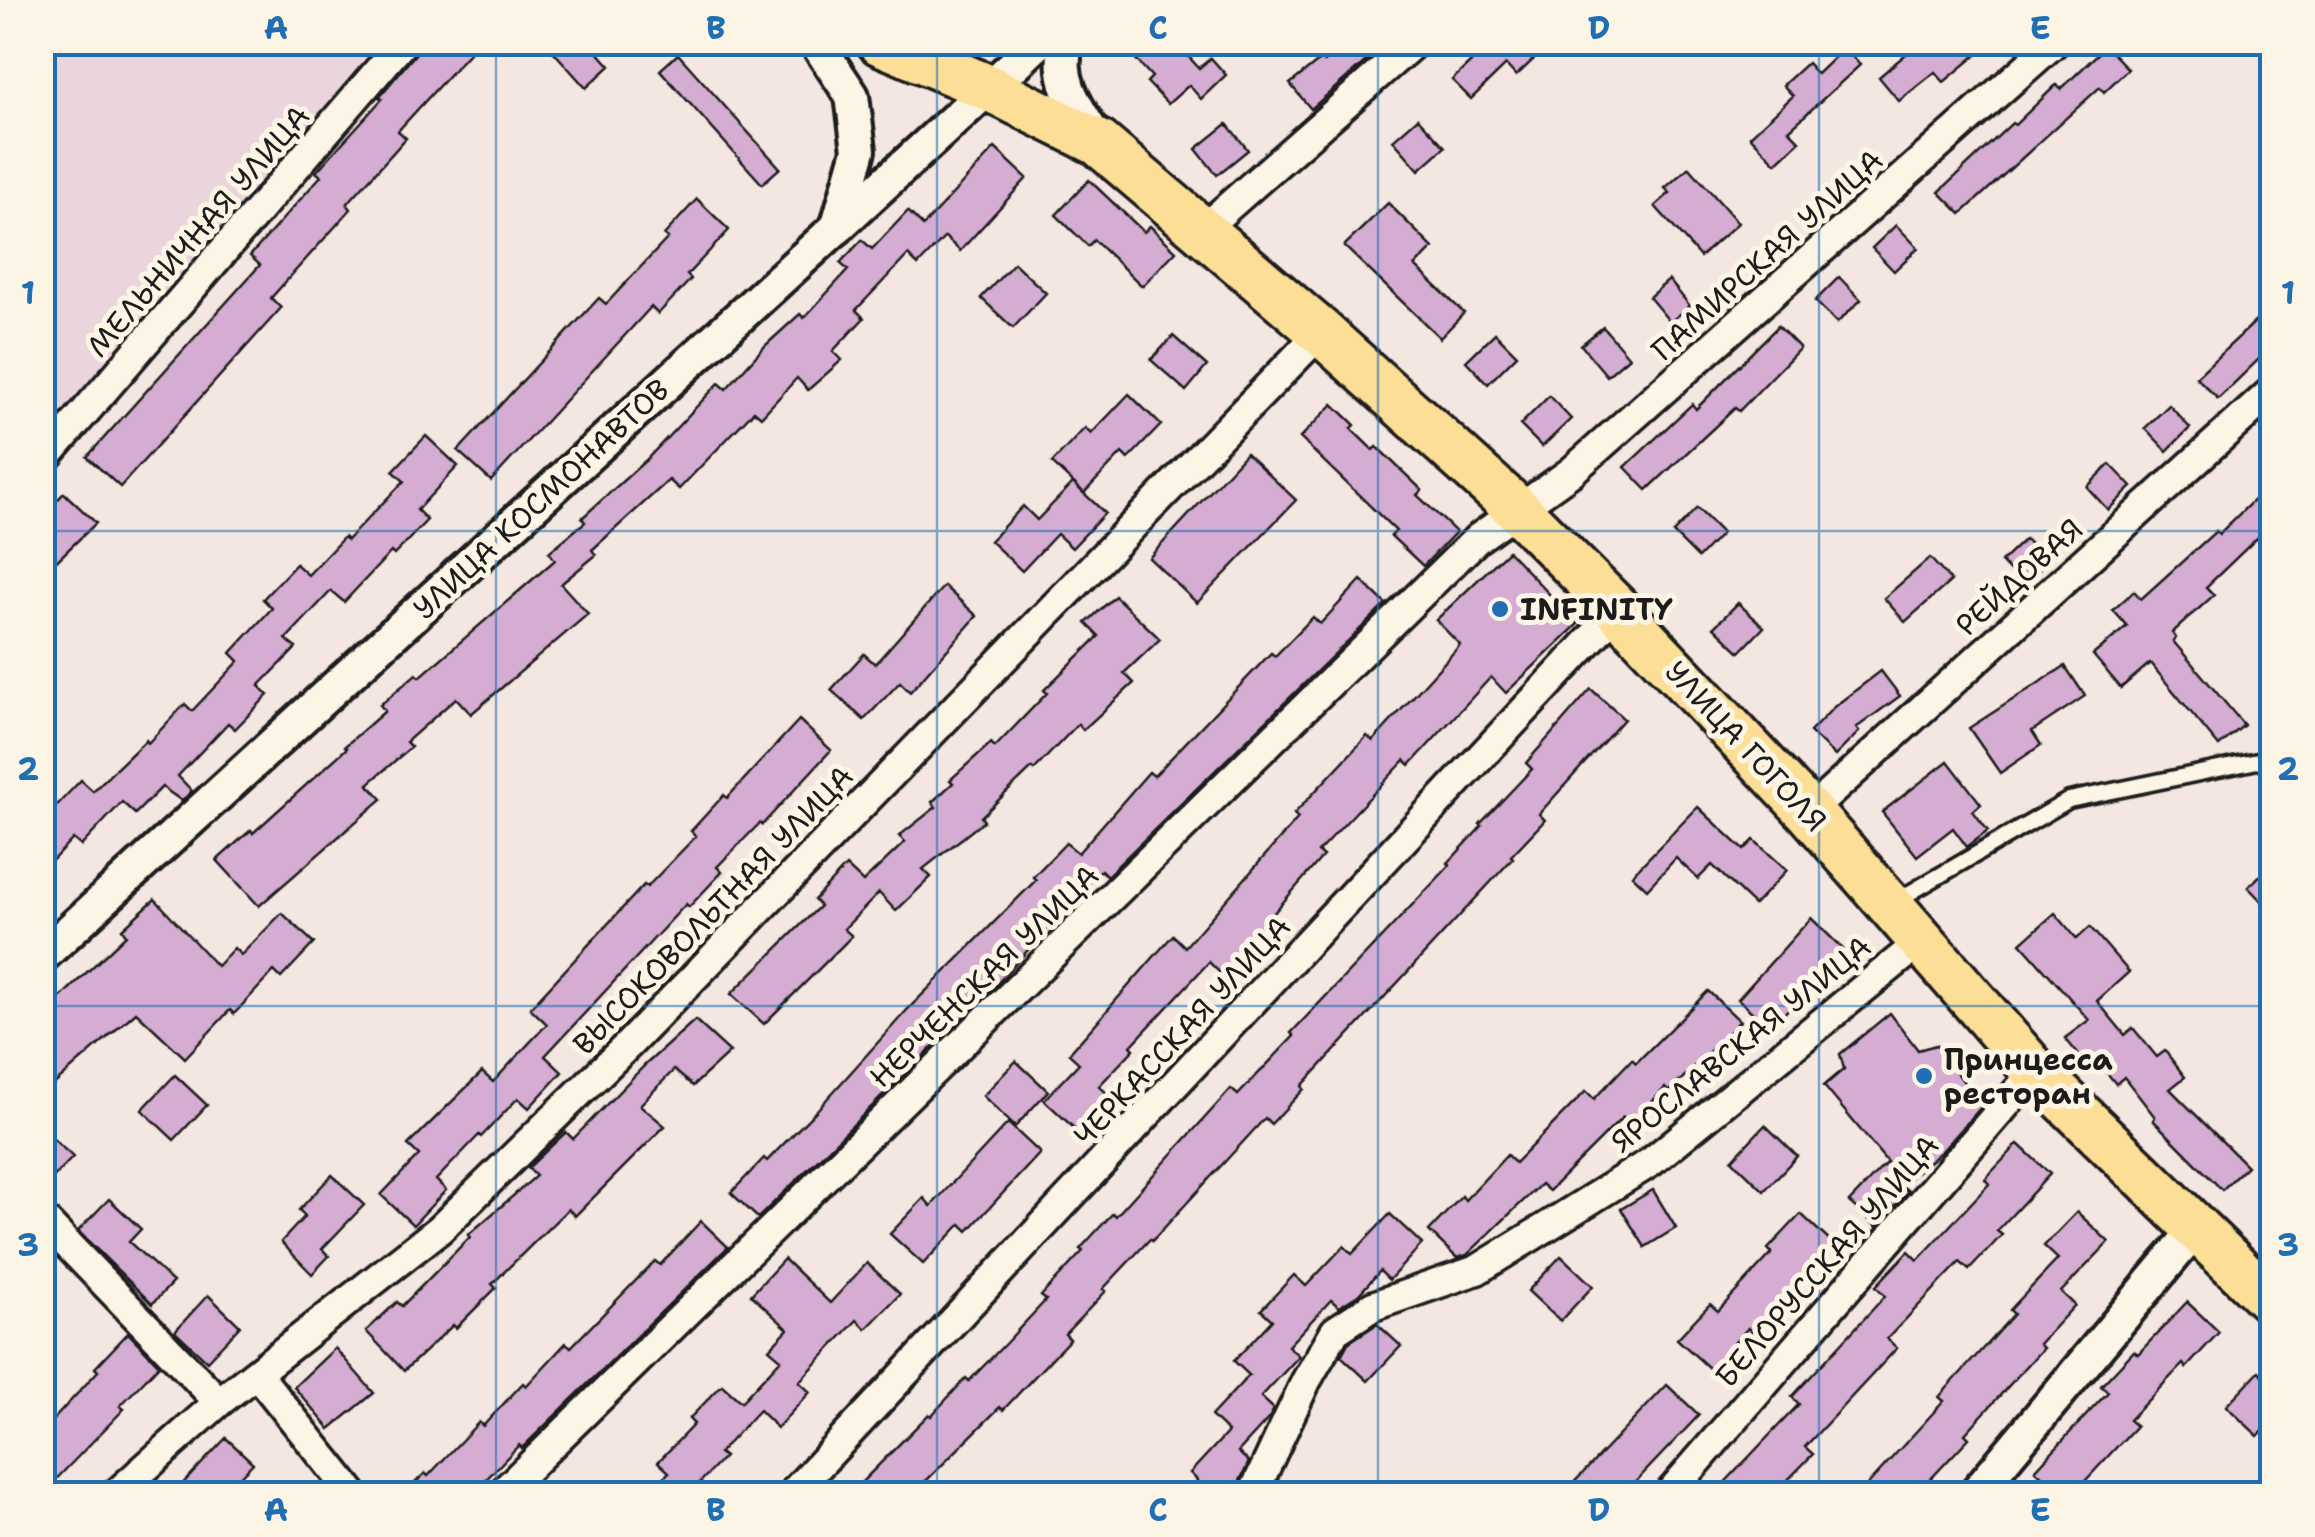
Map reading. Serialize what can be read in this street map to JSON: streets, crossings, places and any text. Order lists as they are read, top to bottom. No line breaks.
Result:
{"streets":{"highway":["УЛИЦА ГОГОЛЯ"],"street":["МЕЛЬНИЧНАЯ УЛИЦА","ПАМИРСКАЯ УЛИЦА","УЛИЦА КОСМОНАВТОВ","РЕЙДОВАЯ","ВЫСОКОВОЛЬТНАЯ УЛИЦА","НЕРЧЕНСКАЯ УЛИЦА","ЧЕРКАССКАЯ УЛИЦА","ЯРОСЛАВСКАЯ УЛИЦА","БЕЛОРУССКАЯ УЛИЦА"]},"crossings":[["ПАМИРСКАЯ УЛИЦА","УЛИЦА ГОГОЛЯ"],["ПАМИРСКАЯ УЛИЦА","НЕРЧЕНСКАЯ УЛИЦА"],["УЛИЦА КОСМОНАВТОВ","УЛИЦА ГОГОЛЯ"],["РЕЙДОВАЯ","УЛИЦА ГОГОЛЯ"],["УЛИЦА ГОГОЛЯ","ВЫСОКОВОЛЬТНАЯ УЛИЦА"],["УЛИЦА ГОГОЛЯ","НЕРЧЕНСКАЯ УЛИЦА"],["УЛИЦА ГОГОЛЯ","ЧЕРКАССКАЯ УЛИЦА"],["УЛИЦА ГОГОЛЯ","ЯРОСЛАВСКАЯ УЛИЦА"],["УЛИЦА ГОГОЛЯ","БЕЛОРУССКАЯ УЛИЦА"]],"places":["INFINITY","Принцесса ресторан"],"grid":{"columns":["A","B","C","D","E"],"rows":["1","2","3"]}}
